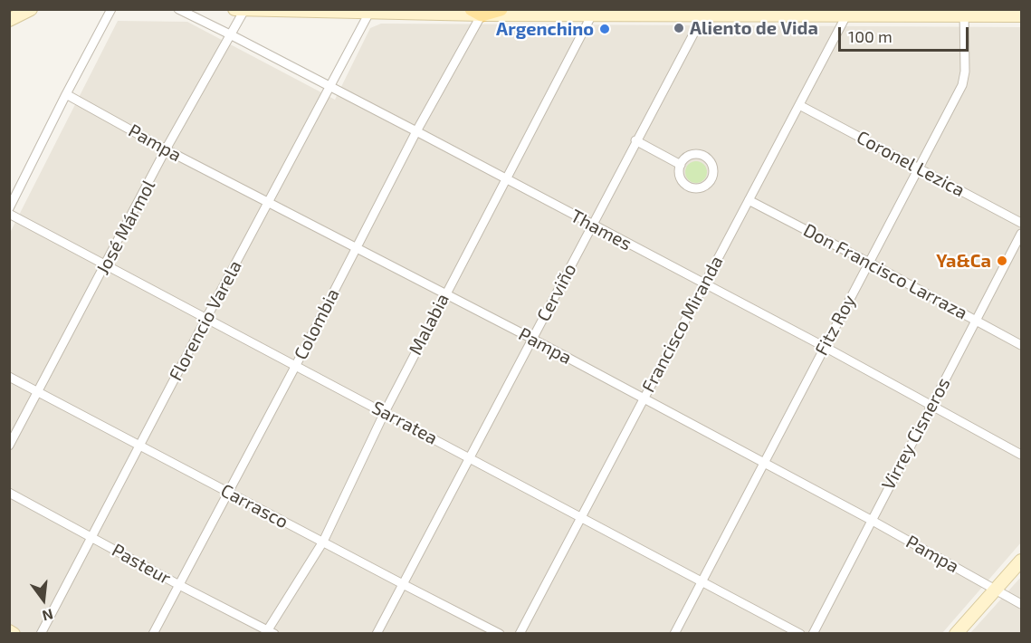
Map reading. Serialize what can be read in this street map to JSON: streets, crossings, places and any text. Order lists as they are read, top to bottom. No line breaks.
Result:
{"streets":{"street":["Pampa","Coronel Lezica","José Mármol","Thames","Don Francisco Larraza","Cerviño","Florencio Varela","Colombia","Malabia","Francisco Miranda","Fitz Roy","Sarratea","Virrey Cisneros","Carrasco","Pasteur"]},"crossings":[["Pampa","José Mármol"],["Pampa","Cerviño"],["Pampa","Florencio Varela"],["Pampa","Colombia"],["Pampa","Malabia"],["Pampa","Francisco Miranda"],["Pampa","Fitz Roy"],["Pampa","Virrey Cisneros"],["Coronel Lezica","Francisco Miranda"],["Coronel Lezica","Fitz Roy"],["José Mármol","Thames"],["José Mármol","Sarratea"],["José Mármol","Carrasco"],["Thames","Cerviño"],["Thames","Florencio Varela"],["Thames","Colombia"],["Thames","Malabia"],["Thames","Francisco Miranda"],["Thames","Fitz Roy"],["Thames","Virrey Cisneros"],["Don Francisco Larraza","Francisco Miranda"],["Don Francisco Larraza","Fitz Roy"],["Don Francisco Larraza","Virrey Cisneros"],["Cerviño","Sarratea"],["Cerviño","Carrasco"],["Florencio Varela","Sarratea"],["Florencio Varela","Carrasco"],["Florencio Varela","Pasteur"],["Colombia","Sarratea"],["Colombia","Carrasco"],["Colombia","Pasteur"],["Malabia","Sarratea"],["Malabia","Carrasco"],["Malabia","Pasteur"],["Francisco Miranda","Sarratea"],["Fitz Roy","Sarratea"]],"places":["Aliento de Vida","Argenchino","Ya&Ca"],"scale_bar":"100 m","north":"bottom"}
